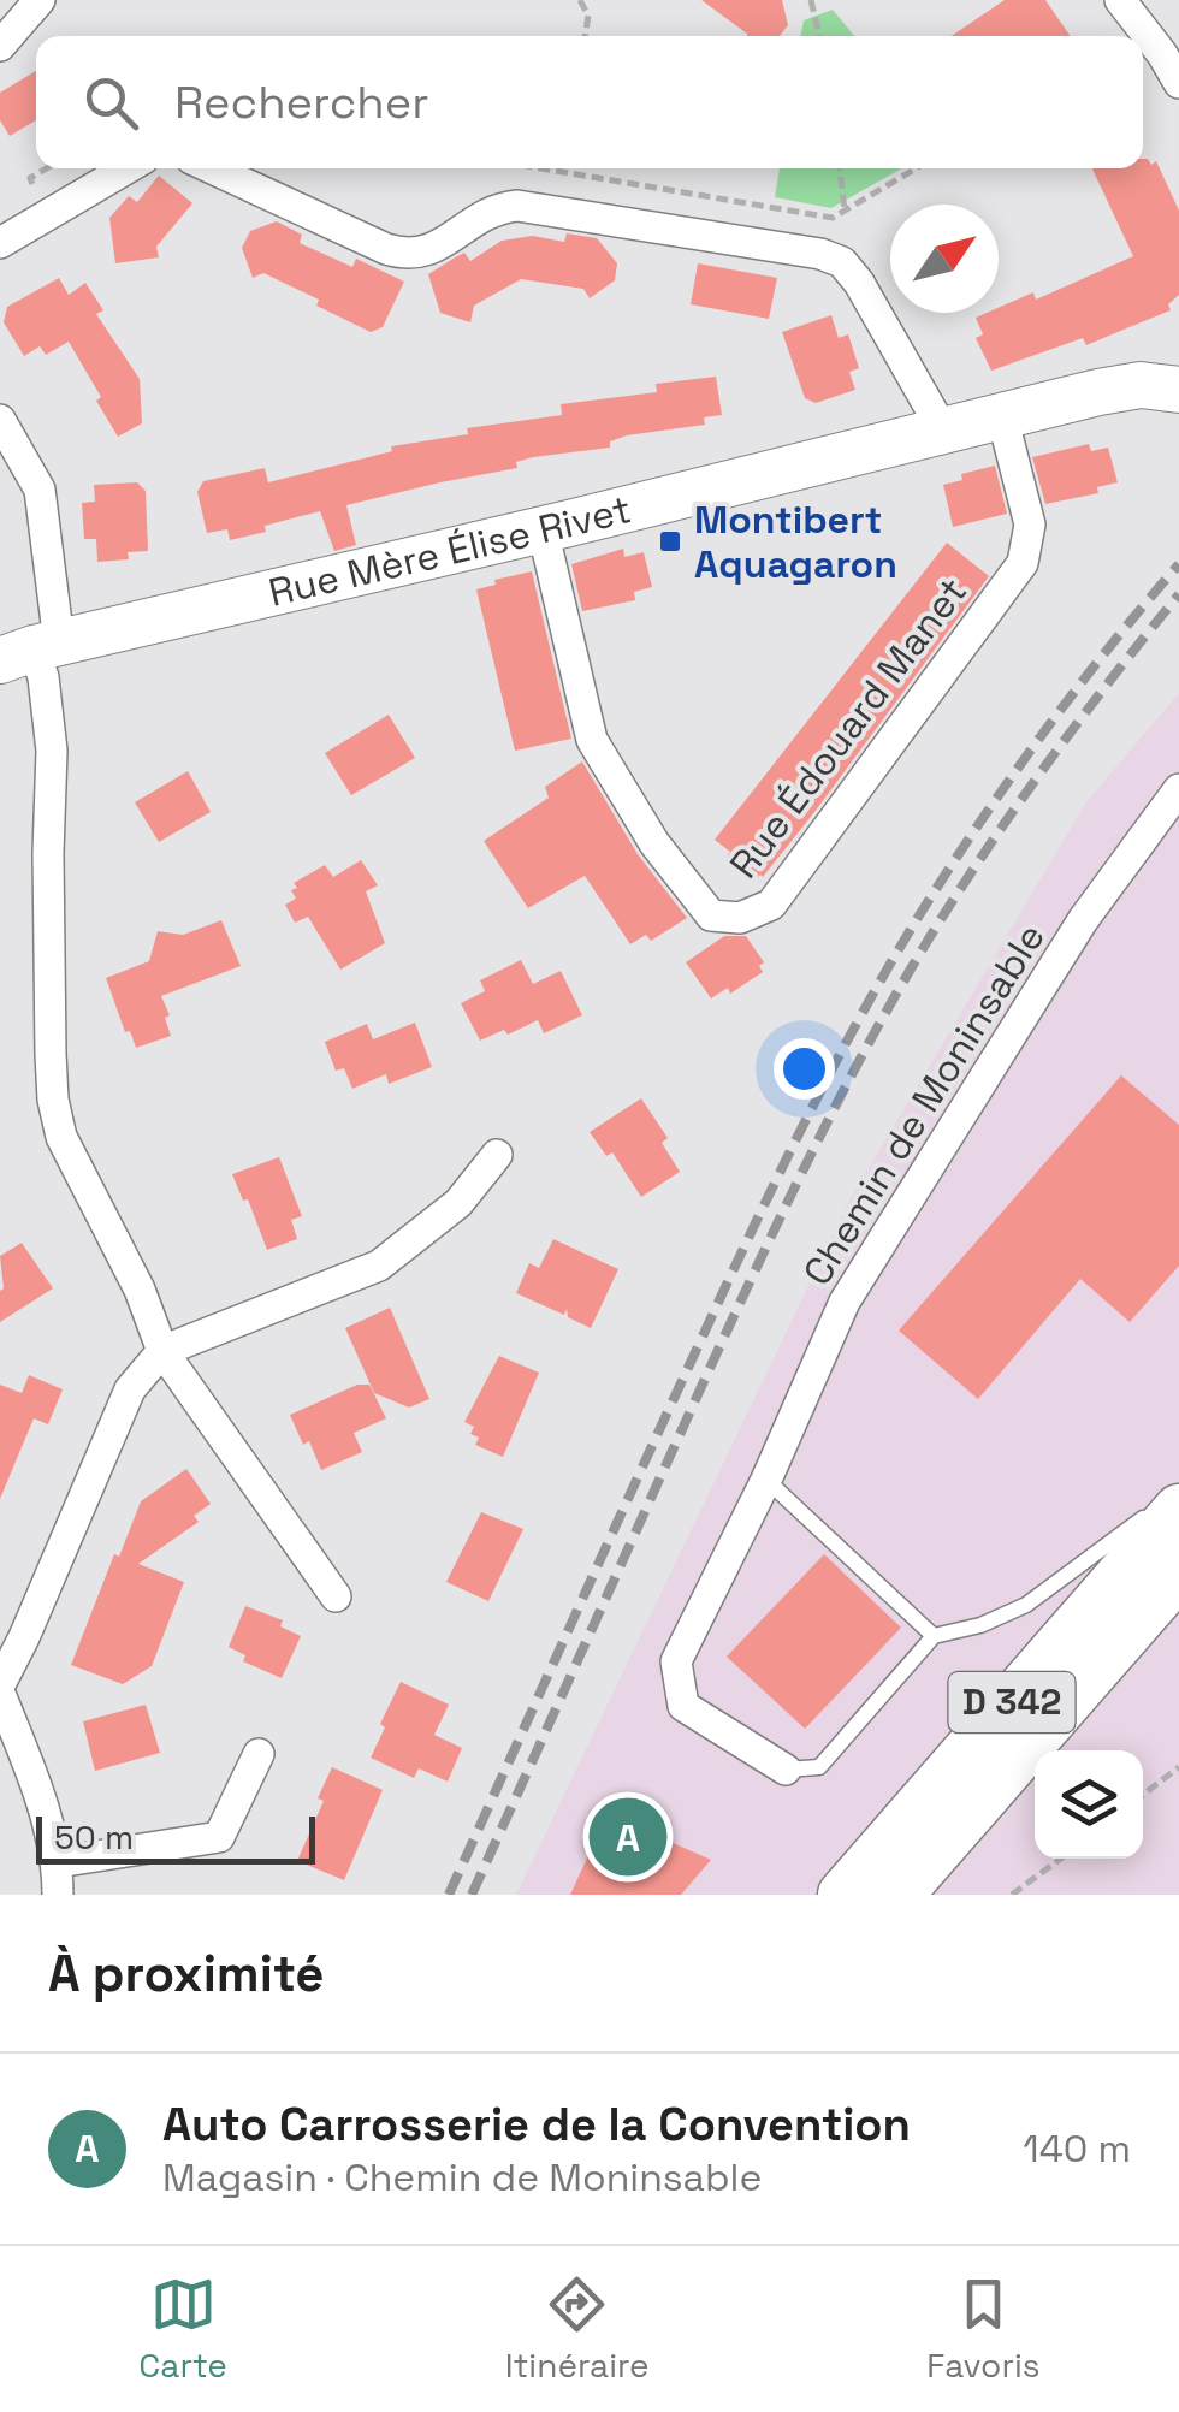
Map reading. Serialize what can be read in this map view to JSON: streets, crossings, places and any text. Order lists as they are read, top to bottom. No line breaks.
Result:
{"streets":{"main road":["D 342"],"street":["Rue Mère Élise Rivet","Rue Édouard Manet","Chemin de Moninsable"]},"crossings":[["Rue Mère Élise Rivet","Rue Édouard Manet"]],"places":{"transit":["Montibert Aquagaron"]},"scale_bar":"50 m","north":"top right","page":{"search":"Rechercher","pins":"A","scale":"50 m","heading":"À proximité","list":[{"mark":"A","name":"Auto Carrosserie de la Convention","note":"Magasin · Chemin de Moninsable","value":"140 m"}],"nav":["Carte","Itinéraire","Favoris"]}}
